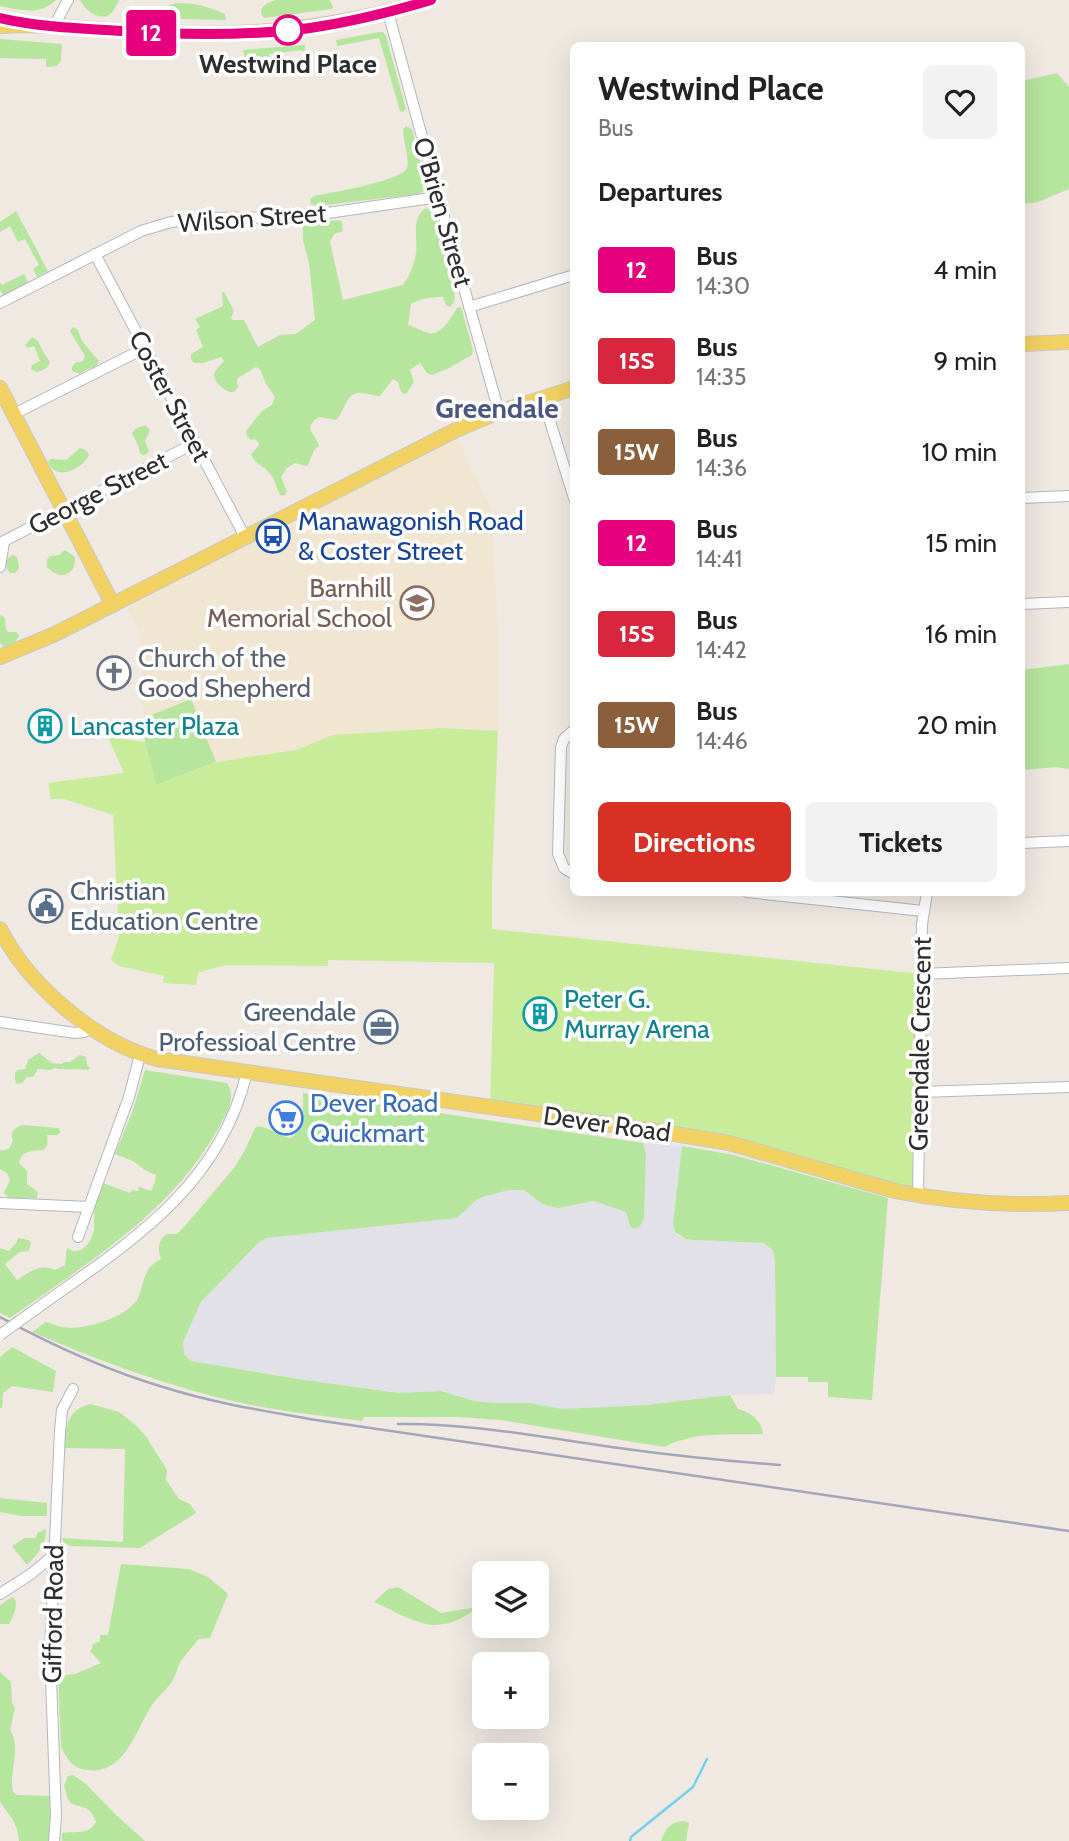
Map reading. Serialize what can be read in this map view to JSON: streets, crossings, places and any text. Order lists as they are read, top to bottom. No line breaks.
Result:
{"streets":{"main road":["Dever Road"],"street":["O'Brien Street","Wilson Street","Coster Street","George Street","Greendale Crescent","Gifford Road"]},"crossings":[["O'Brien Street","Wilson Street"],["Wilson Street","Coster Street"],["Coster Street","George Street"],["Greendale Crescent","Dever Road"]],"districts":["Greendale"],"places":{"other":["Westwind Place"],"bus stop":["Manawagonish Road & Coster Street"],"school or university":["Barnhill Memorial School"],"church":["Church of the Good Shepherd"],"building":["Lancaster Plaza","Peter G. Murray Arena"],"public building":["Christian Education Centre"],"office":["Greendale Professioal Centre"],"supermarket":["Dever Road Quickmart"]},"lines":["bus line 12"],"page":{"on_map":"12","heading":[["Westwind Place","Bus"],"Departures"],"list":[{"mark":"12","name":"Bus","note":"14:30","value":"4 min"},{"mark":"15S","name":"Bus","note":"14:35","value":"9 min"},{"mark":"15W","name":"Bus","note":"14:36","value":"10 min"},{"mark":"12","name":"Bus","note":"14:41","value":"15 min"},{"mark":"15S","name":"Bus","note":"14:42","value":"16 min"},{"mark":"15W","name":"Bus","note":"14:46","value":"20 min"}],"buttons":["Directions","Tickets"],"map_buttons":["+","−"]}}
